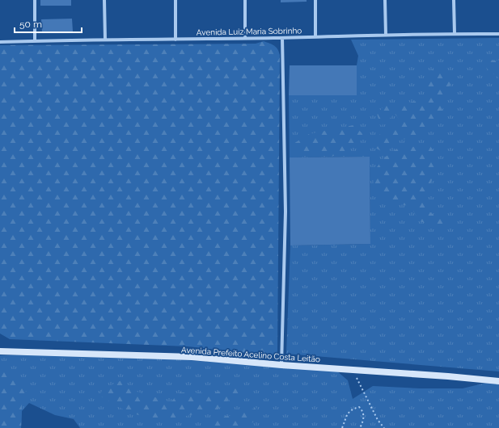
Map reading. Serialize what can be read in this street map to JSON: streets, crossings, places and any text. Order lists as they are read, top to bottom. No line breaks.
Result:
{"streets":{"street":["Avenida Luiz Maria Sobrinho","Avenida Prefeito Acelino Costa Leitão"]},"scale_bar":"50 m"}
